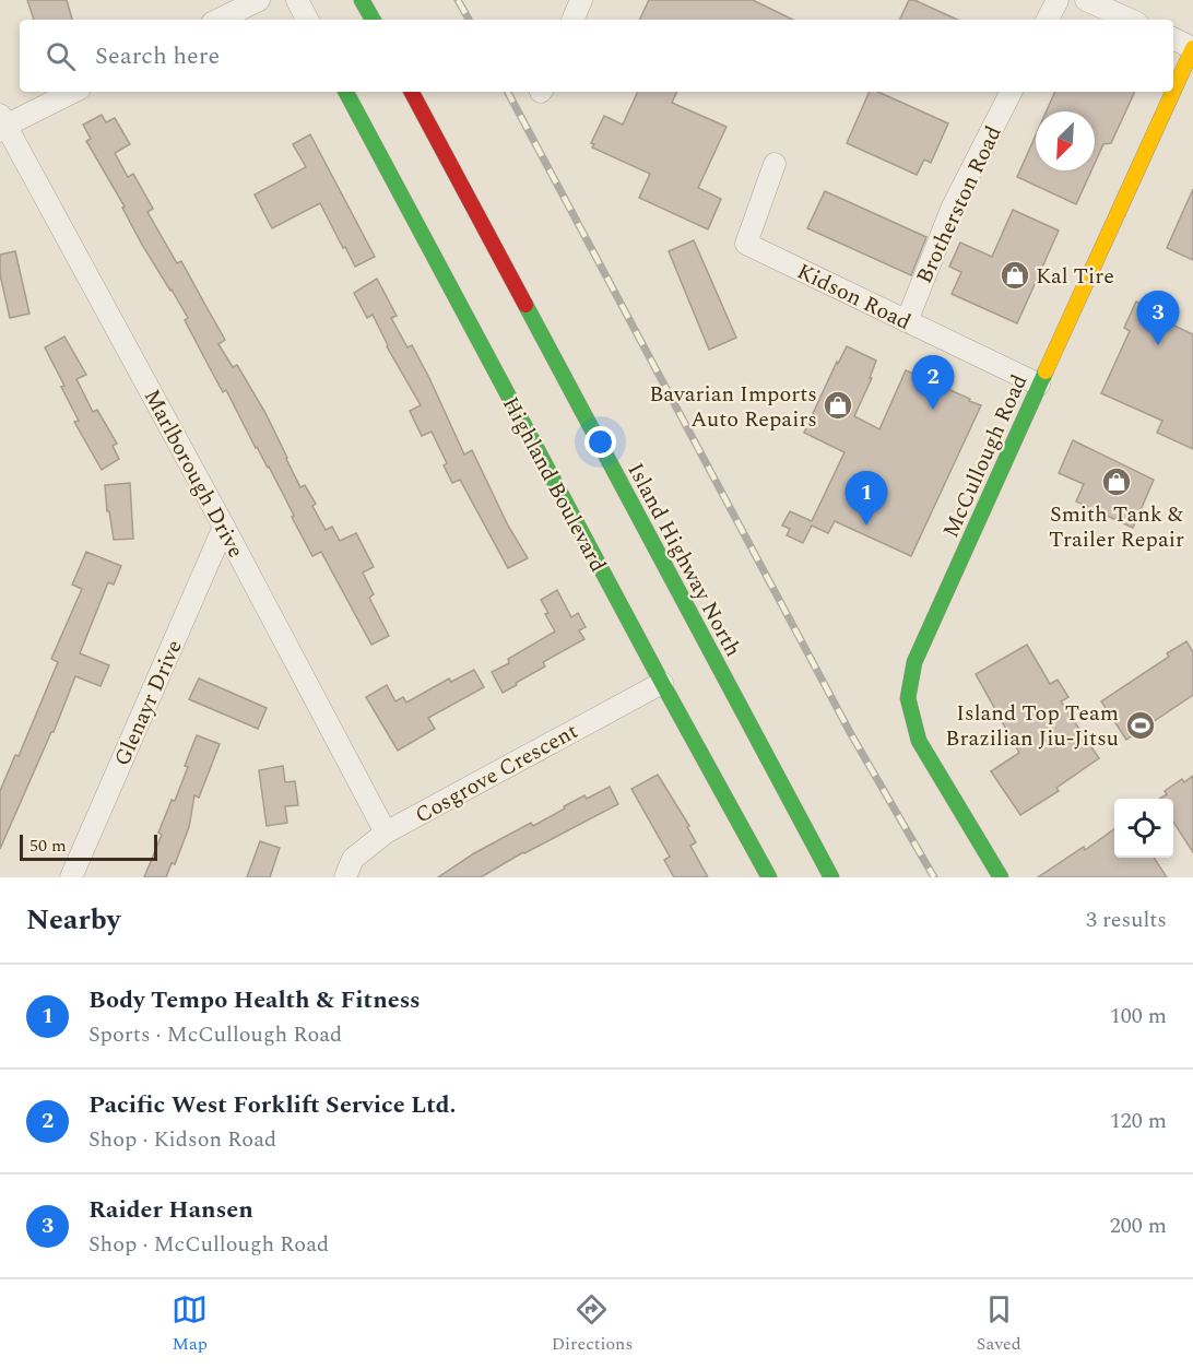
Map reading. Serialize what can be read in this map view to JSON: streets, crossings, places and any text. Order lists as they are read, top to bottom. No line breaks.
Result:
{"streets":{"street":["Brotherston Road","Kidson Road","McCullough Road","Marlborough Drive","Highland Boulevard","Island Highway North","Glenayr Drive","Cosgrove Crescent"]},"crossings":[["Brotherston Road","Kidson Road"],["Kidson Road","McCullough Road"],["Marlborough Drive","Glenayr Drive"],["Marlborough Drive","Cosgrove Crescent"],["Highland Boulevard","Cosgrove Crescent"]],"places":{"shop":["Kal Tire","Bavarian Imports Auto Repairs","Smith Tank & Trailer Repair"],"sports":["Island Top Team Brazilian Jiu-Jitsu"]},"scale_bar":"50 m","north":"bottom left","page":{"search":"Search here","pins":["3","2","1"],"scale":"50 m","heading":["Nearby","3 results"],"list":[{"mark":"1","name":"Body Tempo Health & Fitness","note":"Sports · McCullough Road","value":"100 m"},{"mark":"2","name":"Pacific West Forklift Service Ltd.","note":"Shop · Kidson Road","value":"120 m"},{"mark":"3","name":"Raider Hansen","note":"Shop · McCullough Road","value":"200 m"}],"nav":["Map","Directions","Saved"]}}
